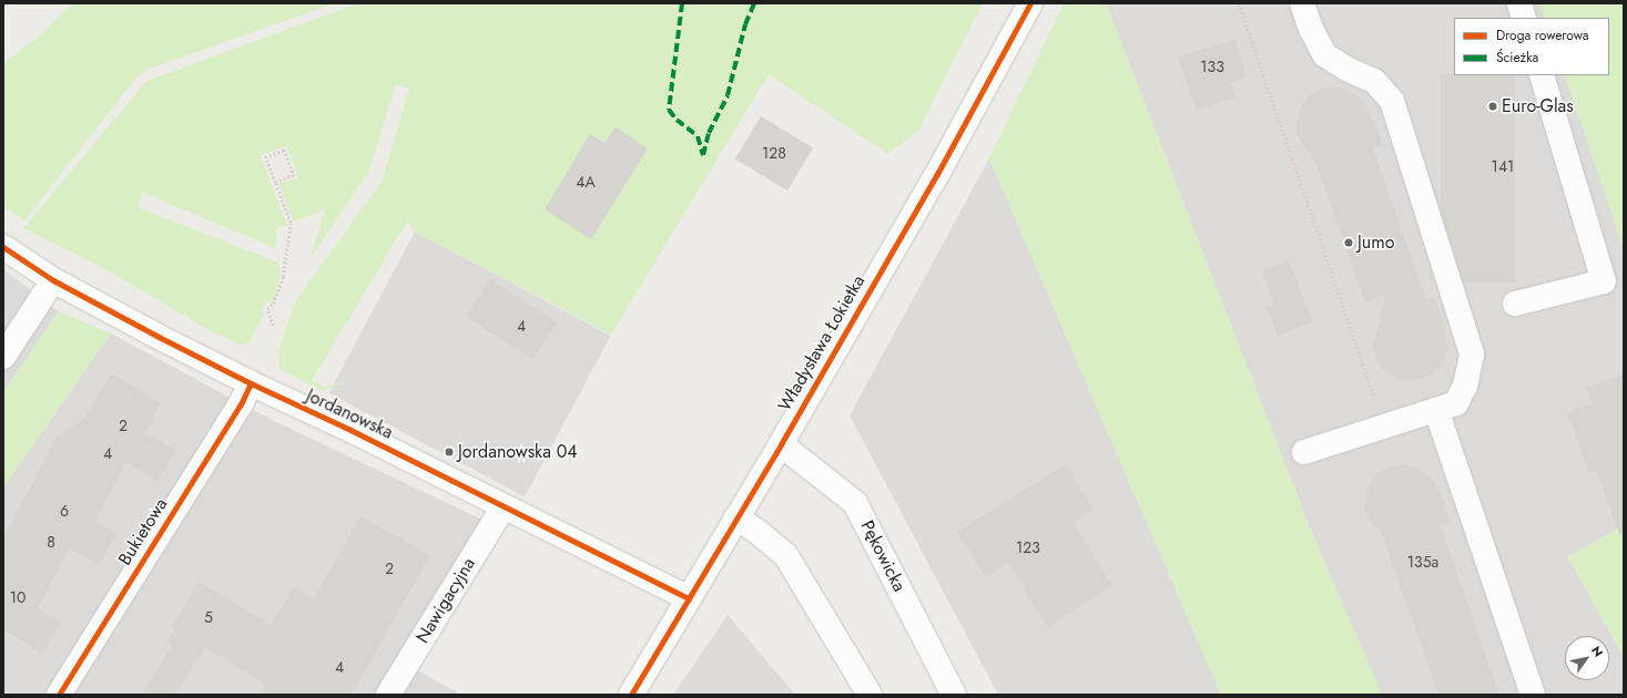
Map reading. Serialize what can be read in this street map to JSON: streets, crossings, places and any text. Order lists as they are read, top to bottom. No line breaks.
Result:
{"streets":{"street":["Władysława Łokietka","Jordanowska","Bukietowa","Pękowicka","Nawigacyjna"]},"crossings":[["Władysława Łokietka","Jordanowska"],["Władysława Łokietka","Pękowicka"],["Jordanowska","Bukietowa"],["Jordanowska","Nawigacyjna"]],"places":["Euro-Glas","Jumo","Jordanowska 04"],"house_numbers":["133","128","141","4A","4","2","4","6","8","123","135a","2","10","5","4"],"legend":["Droga rowerowa","Ścieżka"],"north":"top right"}
